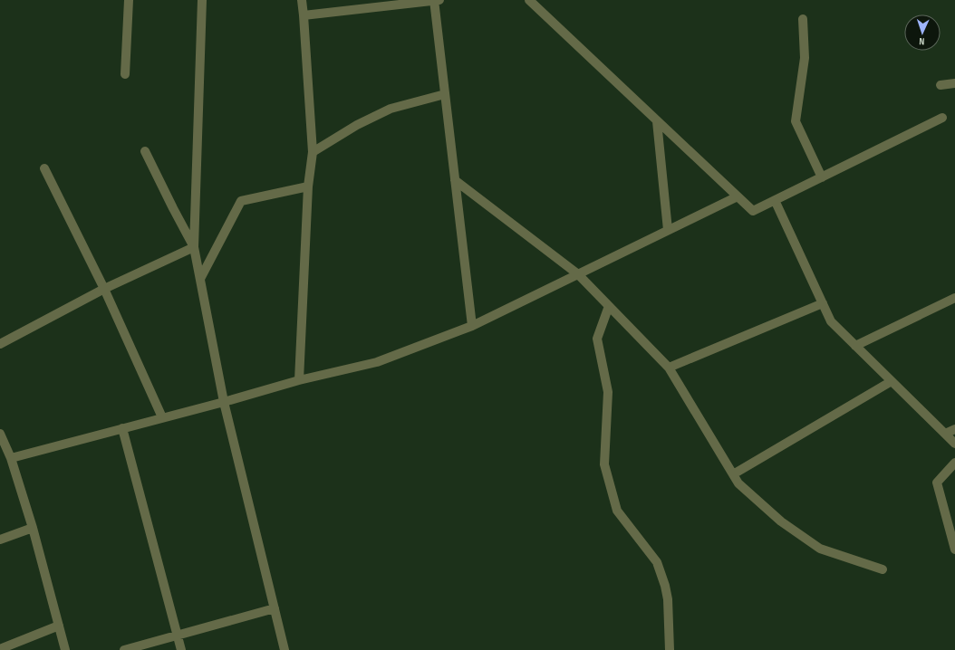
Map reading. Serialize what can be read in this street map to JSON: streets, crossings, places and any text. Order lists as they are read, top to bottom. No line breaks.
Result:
{"north":"bottom"}
